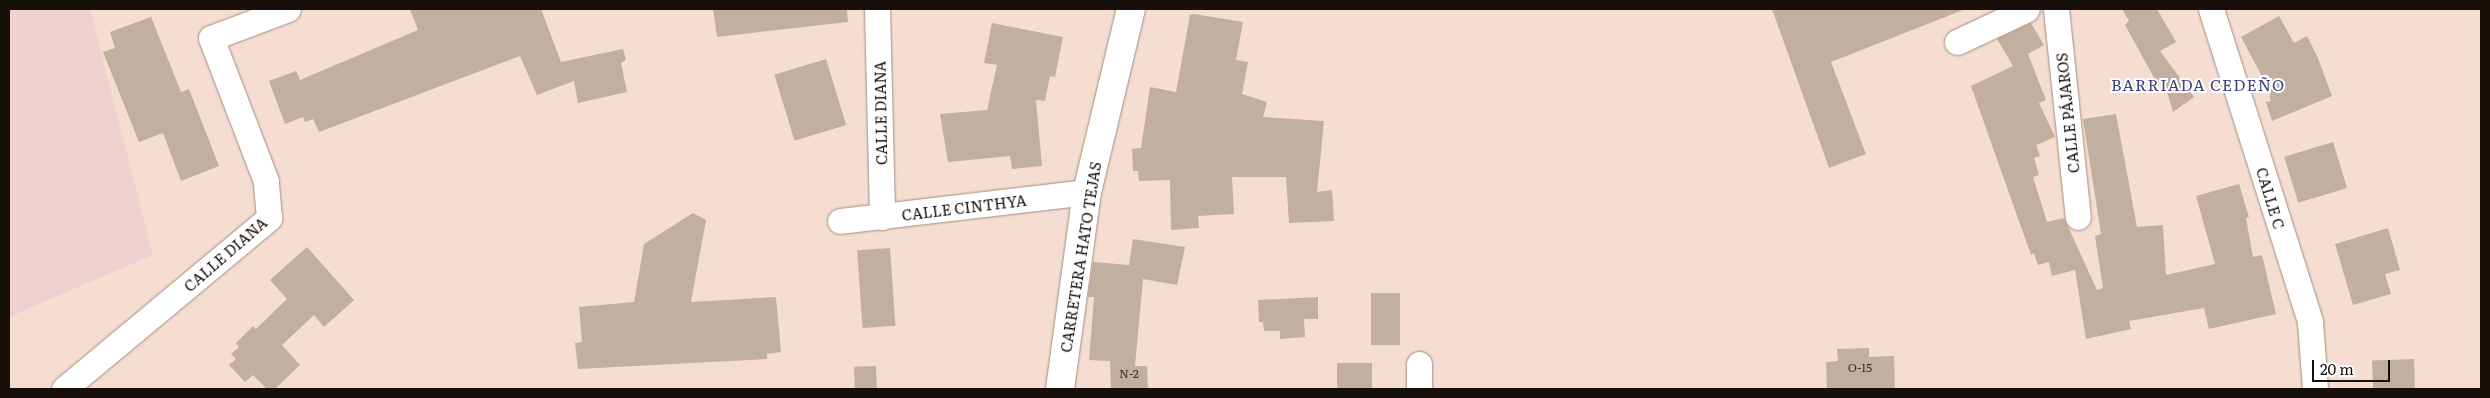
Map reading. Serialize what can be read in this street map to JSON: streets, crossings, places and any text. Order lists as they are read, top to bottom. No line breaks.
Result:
{"streets":{"street":["CALLE DIANA","CALLE PÁJAROS","CALLE C","CALLE CINTHYA","CARRETERA HATO TEJAS"]},"crossings":[["CALLE DIANA","CALLE CINTHYA"],["CALLE CINTHYA","CARRETERA HATO TEJAS"]],"districts":["BARRIADA CEDEÑO"],"house_numbers":["O-15","N-2"],"scale_bar":"20 m"}
